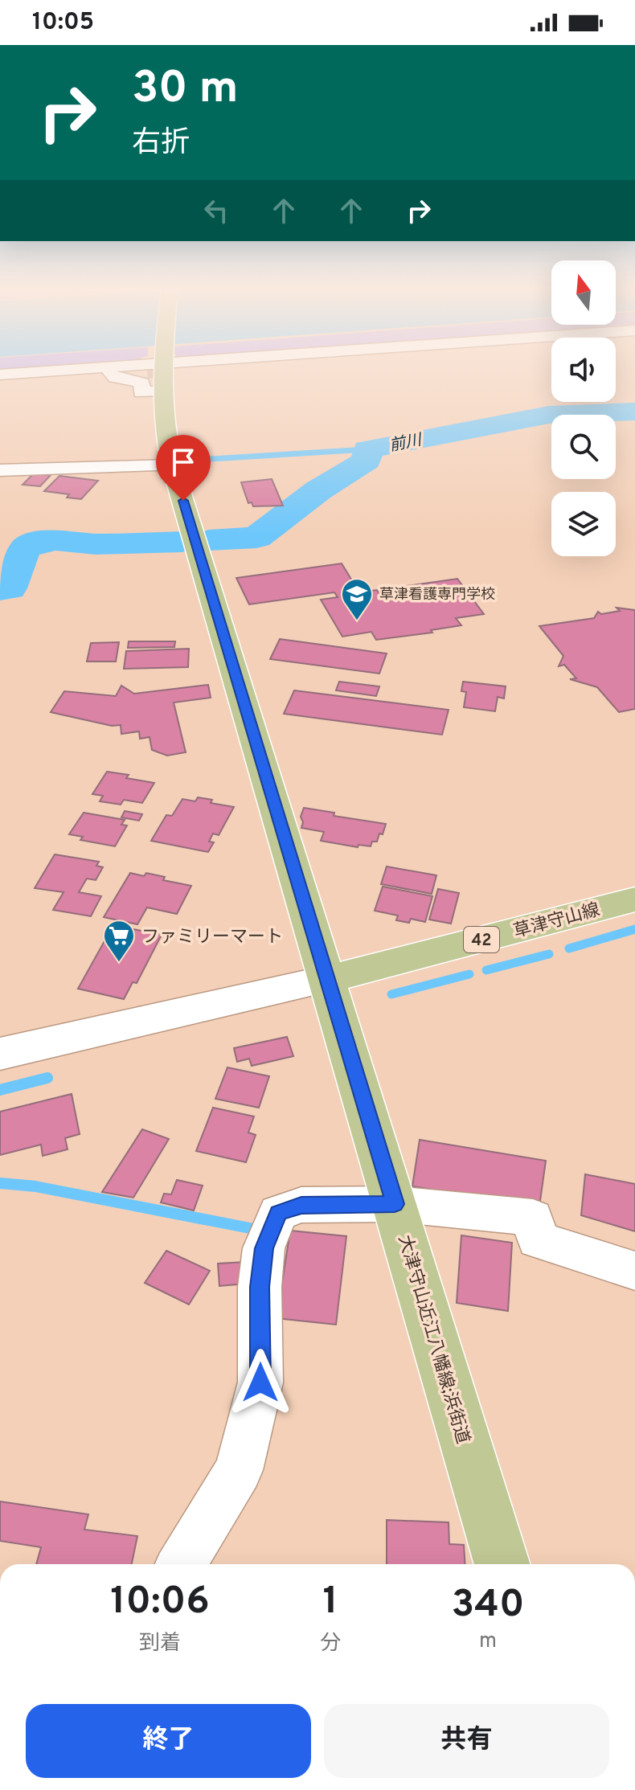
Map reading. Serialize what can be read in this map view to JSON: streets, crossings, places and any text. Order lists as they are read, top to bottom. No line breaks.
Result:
{"streets":{"main road":["草津守山線","42","大津守山近江八幡線;浜街道"]},"crossings":[["草津守山線","大津守山近江八幡線;浜街道"]],"water":["前川"],"places":{"school or university":["草津看護専門学校"],"supermarket":["ファミリーマート"]},"north":"top","page":{"status":"10:05","turn":["30 m","右折"],"eta":["10:06","到着","1","分","340","m"],"buttons":["終了","共有"]}}
